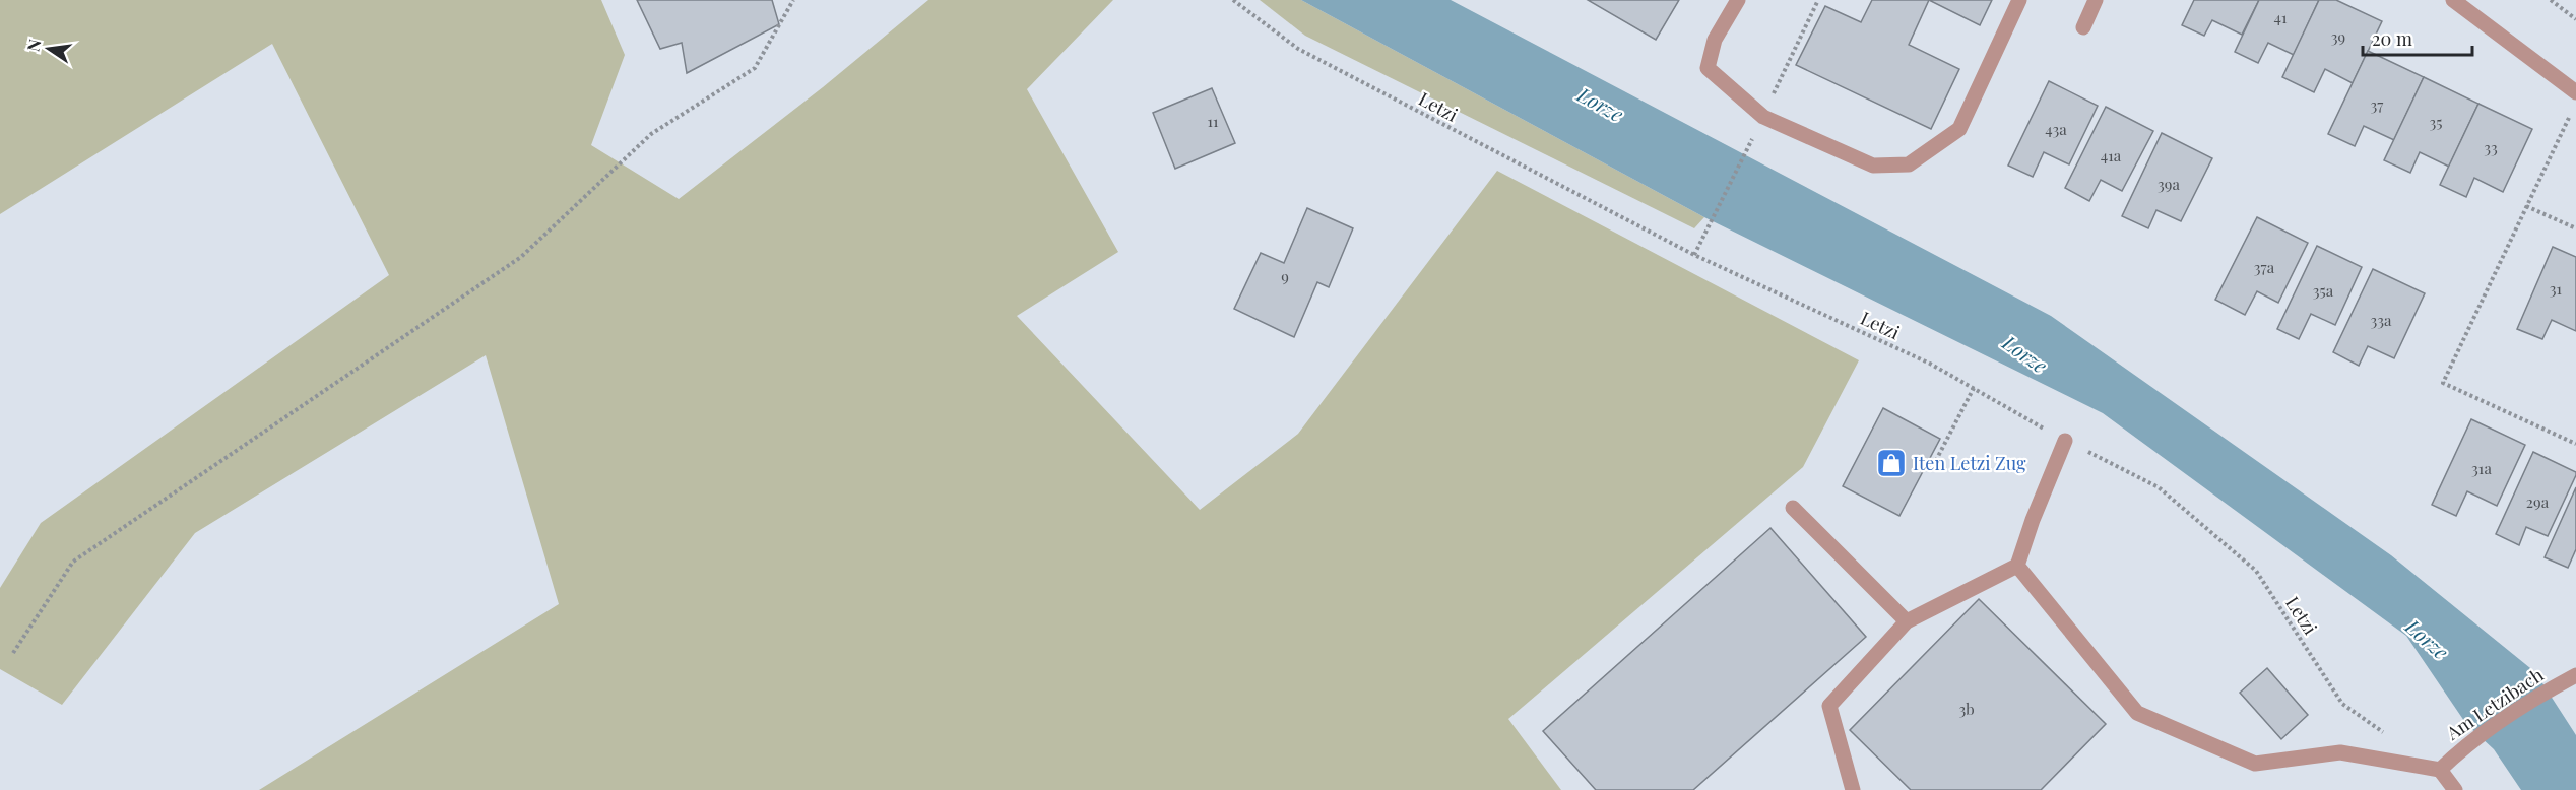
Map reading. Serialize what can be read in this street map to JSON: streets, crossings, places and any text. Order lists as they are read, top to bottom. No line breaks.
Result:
{"streets":{"street":["Am Letzibach"],"path":["Letzi"]},"water":["Lorze"],"places":{"shop":["Iten Letzi Zug"]},"house_numbers":["41","39","37","11","35","43a","33","41a","39a","37a","9","31","35a","33a","31a","29a","3b"],"scale_bar":"20 m","north":"left"}
